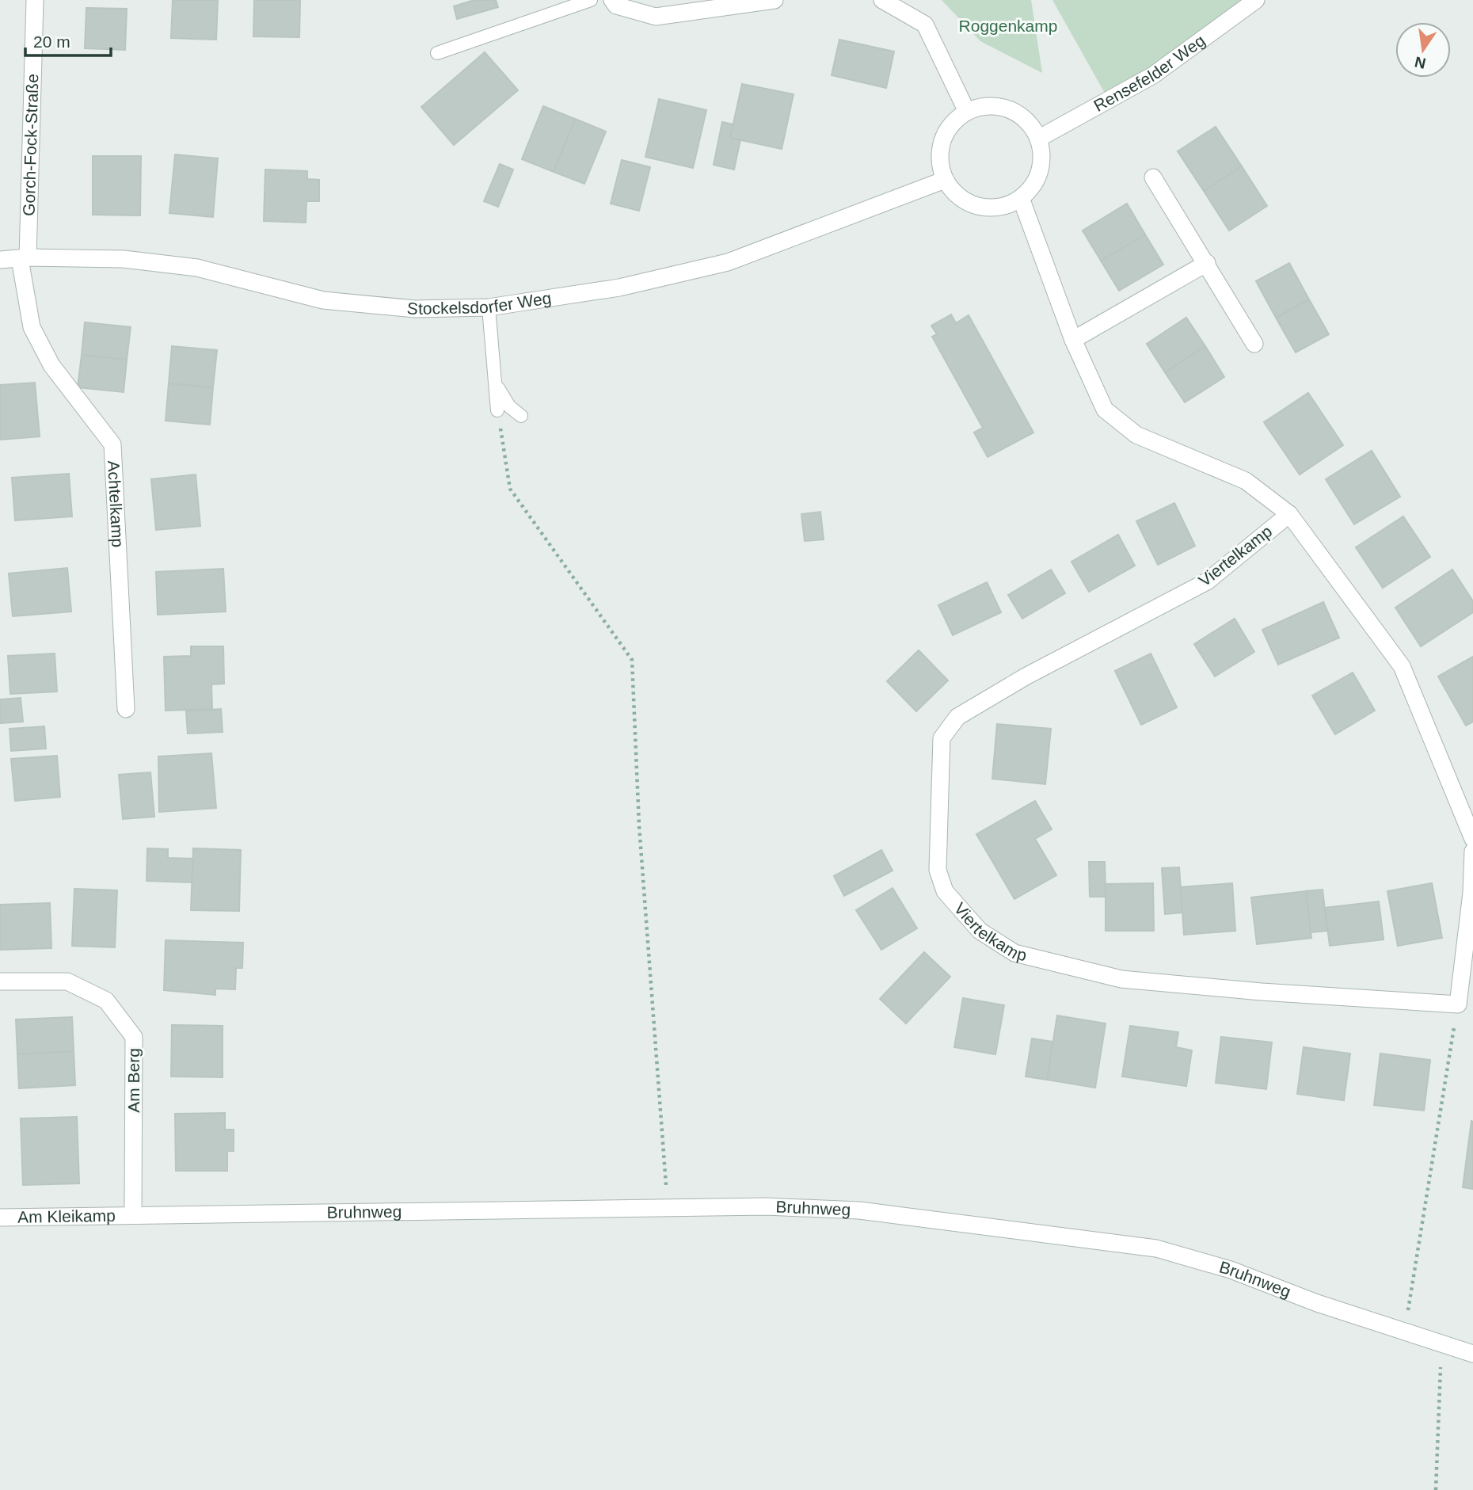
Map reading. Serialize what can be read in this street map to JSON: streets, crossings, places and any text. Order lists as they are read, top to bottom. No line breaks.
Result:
{"streets":{"street":["Rensefelder Weg","Gorch-Fock-Straße","Stockelsdorfer Weg","Achtelkamp","Viertelkamp","Am Berg","Bruhnweg","Am Kleikamp"]},"crossings":[["Rensefelder Weg","Stockelsdorfer Weg"],["Rensefelder Weg","Viertelkamp"],["Gorch-Fock-Straße","Stockelsdorfer Weg"],["Gorch-Fock-Straße","Achtelkamp"],["Stockelsdorfer Weg","Achtelkamp"],["Stockelsdorfer Weg","Viertelkamp"],["Am Berg","Bruhnweg"],["Am Berg","Am Kleikamp"],["Bruhnweg","Am Kleikamp"]],"parks":["Roggenkamp"],"scale_bar":"20 m","north":"bottom"}
